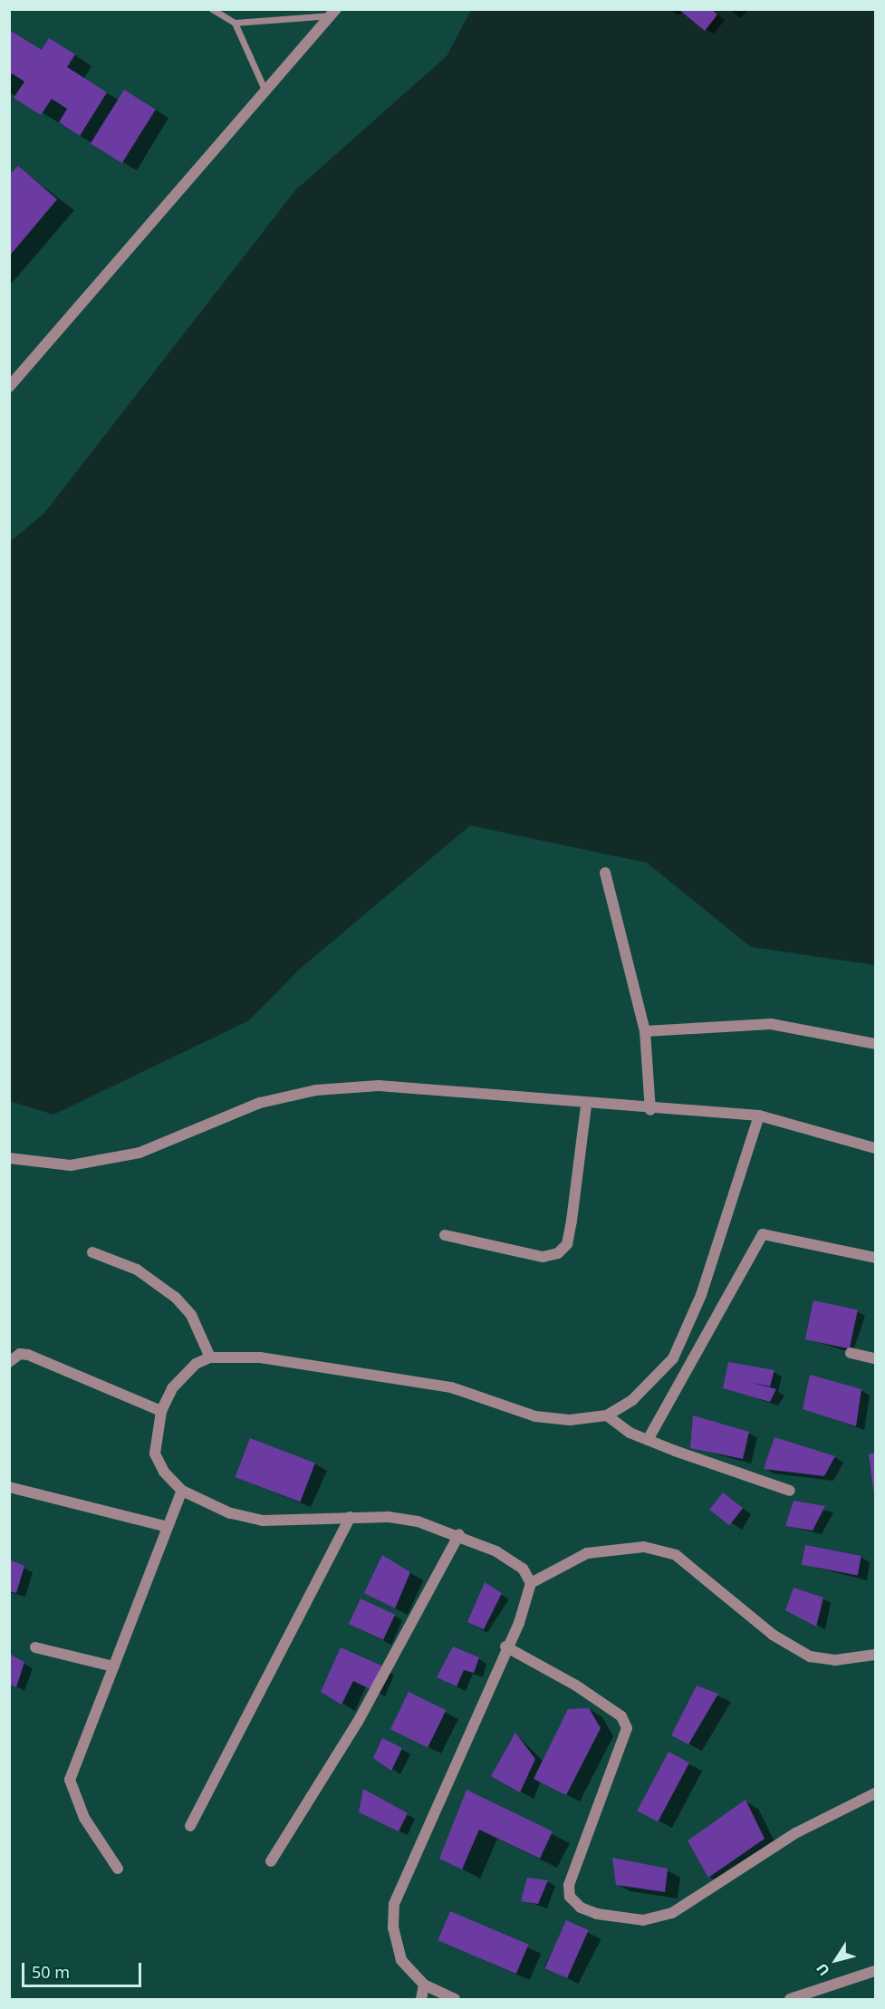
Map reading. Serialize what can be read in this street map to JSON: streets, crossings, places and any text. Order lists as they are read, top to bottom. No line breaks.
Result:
{"scale_bar":"50 m","north":"bottom left"}
